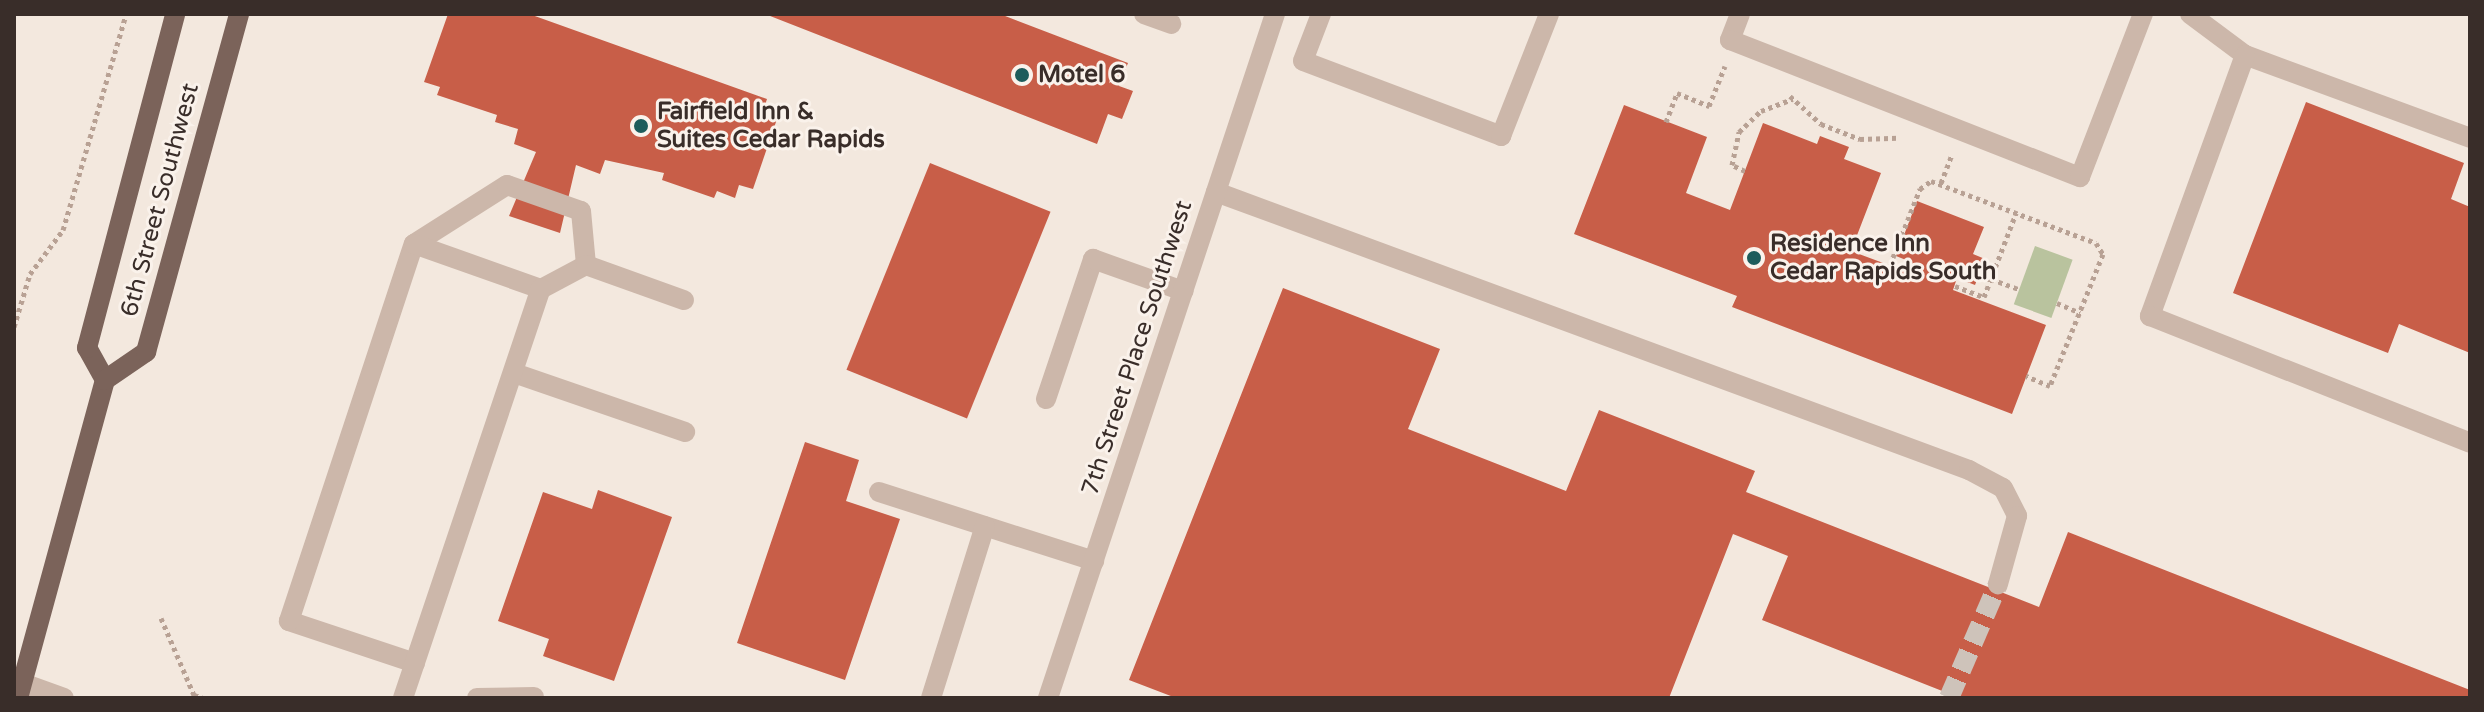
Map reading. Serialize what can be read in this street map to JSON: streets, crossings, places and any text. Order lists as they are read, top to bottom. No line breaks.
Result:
{"streets":{"main road":["6th Street Southwest"],"street":["7th Street Place Southwest"]},"places":["Motel 6","Fairfield Inn & Suites Cedar Rapids","Residence Inn Cedar Rapids South"]}
